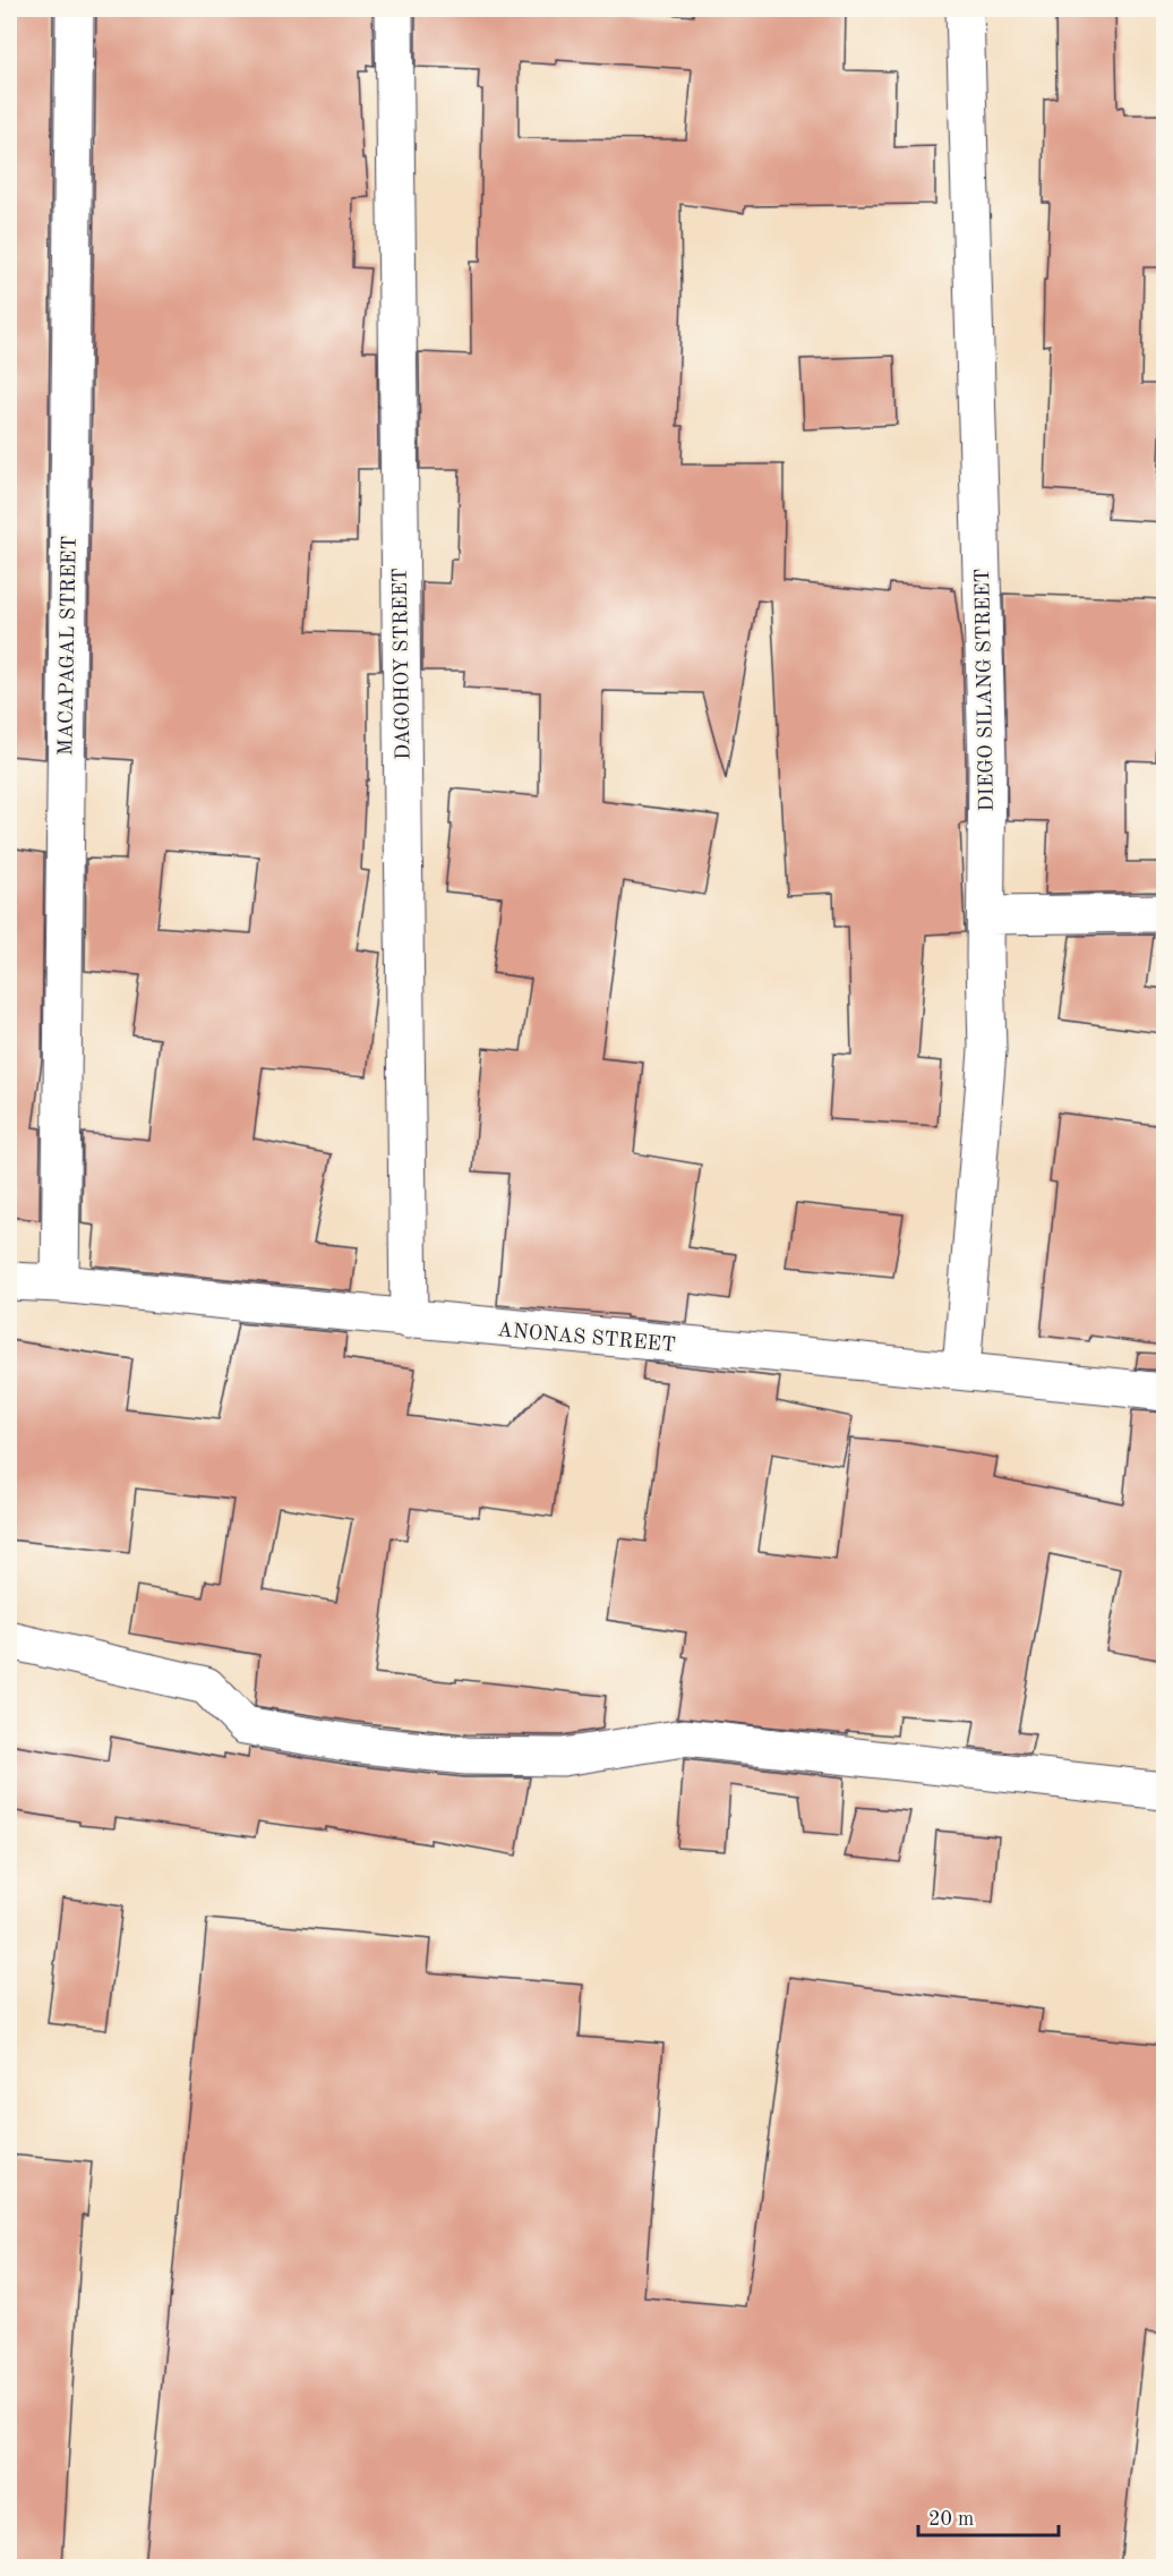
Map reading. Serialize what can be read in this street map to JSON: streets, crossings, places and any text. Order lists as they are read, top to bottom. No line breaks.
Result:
{"streets":{"street":["MACAPAGAL STREET","DAGOHOY STREET","DIEGO SILANG STREET","ANONAS STREET"]},"crossings":[["MACAPAGAL STREET","ANONAS STREET"],["DAGOHOY STREET","ANONAS STREET"],["DIEGO SILANG STREET","ANONAS STREET"]],"scale_bar":"20 m"}
